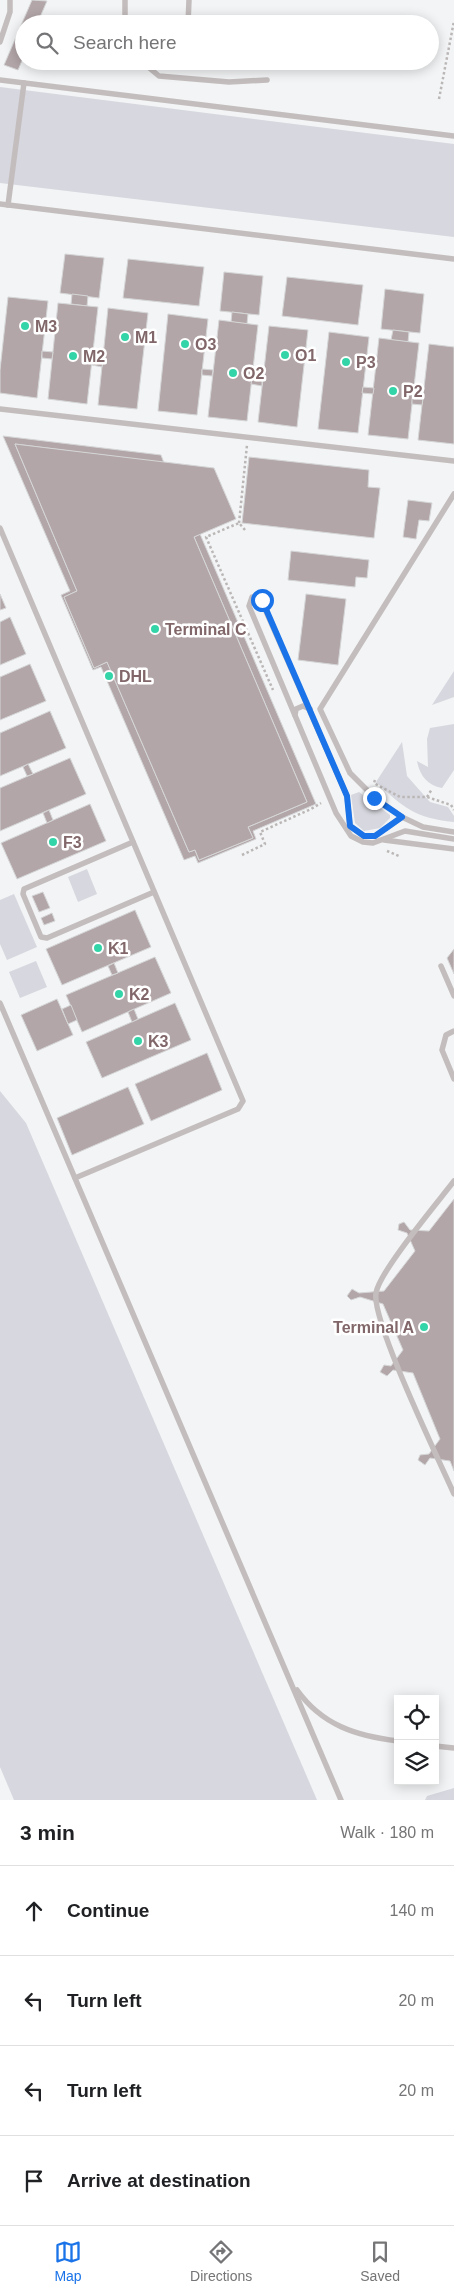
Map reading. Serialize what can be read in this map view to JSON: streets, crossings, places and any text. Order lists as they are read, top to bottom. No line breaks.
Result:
{"places":["M3","M1","O3","O1","M2","P3","O2","P2","Terminal C","DHL","F3","K1","K2","K3","Terminal A"],"page":{"search":"Search here","heading":["3 min","Walk · 180 m"],"list":[["Continue","140 m"],["Turn left","20 m"],["Turn left","20 m"],"Arrive at destination"],"nav":["Map","Directions","Saved"]}}
